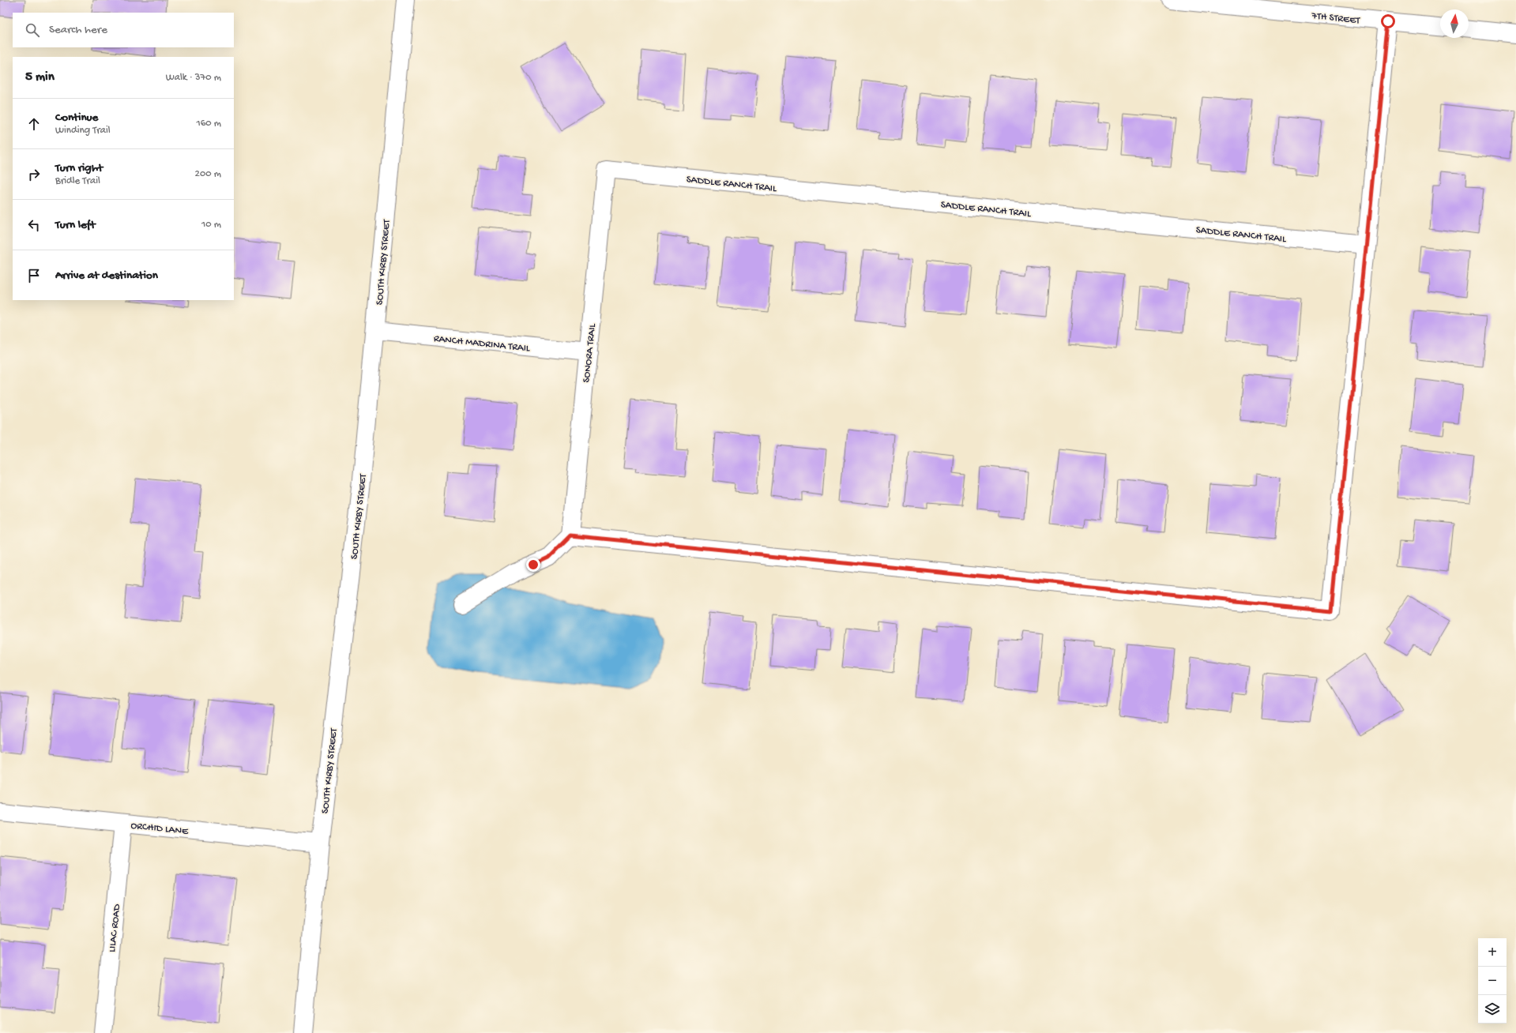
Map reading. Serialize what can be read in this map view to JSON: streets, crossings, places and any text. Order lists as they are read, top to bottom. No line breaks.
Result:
{"streets":{"street":["7TH STREET","SADDLE RANCH TRAIL","SOUTH KIRBY STREET","RANCH MADRINA TRAIL","SONORA TRAIL","ORCHID LANE","LILAC ROAD"]},"crossings":[["SADDLE RANCH TRAIL","SONORA TRAIL"],["SOUTH KIRBY STREET","RANCH MADRINA TRAIL"],["SOUTH KIRBY STREET","ORCHID LANE"],["RANCH MADRINA TRAIL","SONORA TRAIL"],["ORCHID LANE","LILAC ROAD"]],"north":"top","page":{"search":"Search here","heading":["5 min","Walk · 370 m"],"list":[["Continue","Winding Trail","160 m"],["Turn right","Bridle Trail","200 m"],["Turn left","10 m"],"Arrive at destination"],"map_buttons":["+","−"]}}
